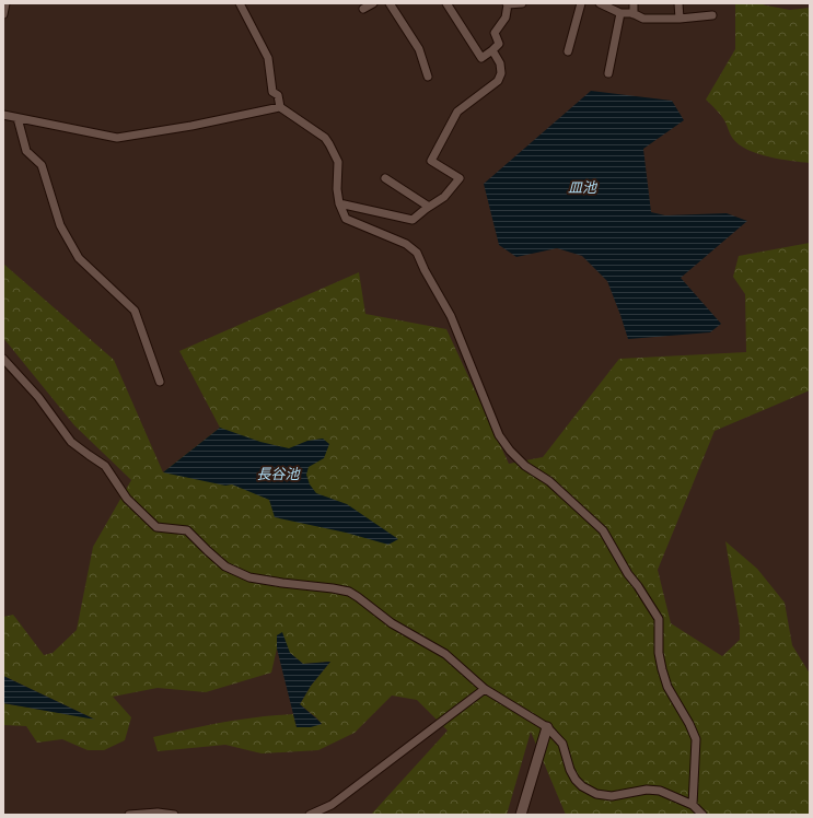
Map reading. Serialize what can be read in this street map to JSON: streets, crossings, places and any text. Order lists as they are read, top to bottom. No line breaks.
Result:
{"water":["皿池","長谷池"]}
